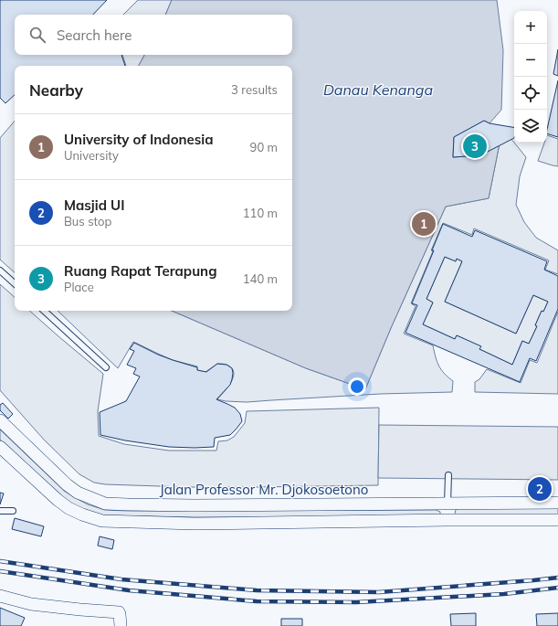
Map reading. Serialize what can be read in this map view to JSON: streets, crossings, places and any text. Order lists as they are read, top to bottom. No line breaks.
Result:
{"streets":{"street":["Jalan Professor Mr. Djokosoetono"]},"water":["Danau Kenanga"],"page":{"map_buttons":["+","−"],"search":"Search here","heading":["Nearby","3 results"],"list":[{"mark":"1","name":"University of Indonesia","note":"University","value":"90 m"},{"mark":"2","name":"Masjid UI","note":"Bus stop","value":"110 m"},{"mark":"3","name":"Ruang Rapat Terapung","note":"Place","value":"140 m"}],"pins":["3","1","2"]}}
